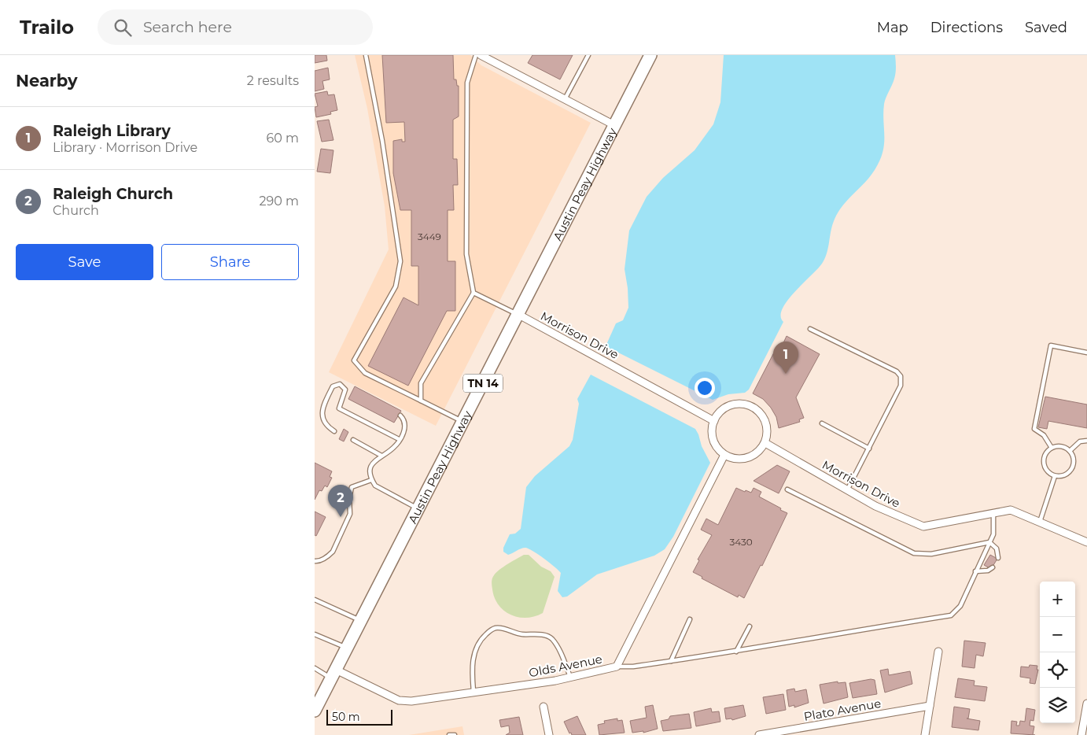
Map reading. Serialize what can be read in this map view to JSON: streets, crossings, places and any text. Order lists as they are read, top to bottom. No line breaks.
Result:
{"streets":{"main road":["Austin Peay Highway","TN 14"],"street":["Morrison Drive","Olds Avenue","Plato Avenue"]},"crossings":[["Austin Peay Highway","Morrison Drive"],["Austin Peay Highway","Olds Avenue"],["Morrison Drive","Olds Avenue"]],"house_numbers":["3449","3430"],"scale_bar":"50 m","page":{"header":"Trailo","search":"Search here","nav":["Map","Directions","Saved"],"heading":["Nearby","2 results"],"list":[{"mark":"1","name":"Raleigh Library","note":"Library · Morrison Drive","value":"60 m"},{"mark":"2","name":"Raleigh Church","note":"Church","value":"290 m"}],"buttons":["Save","Share"],"pins":["1","2"],"map_buttons":["+","−"],"scale":"50 m"}}
